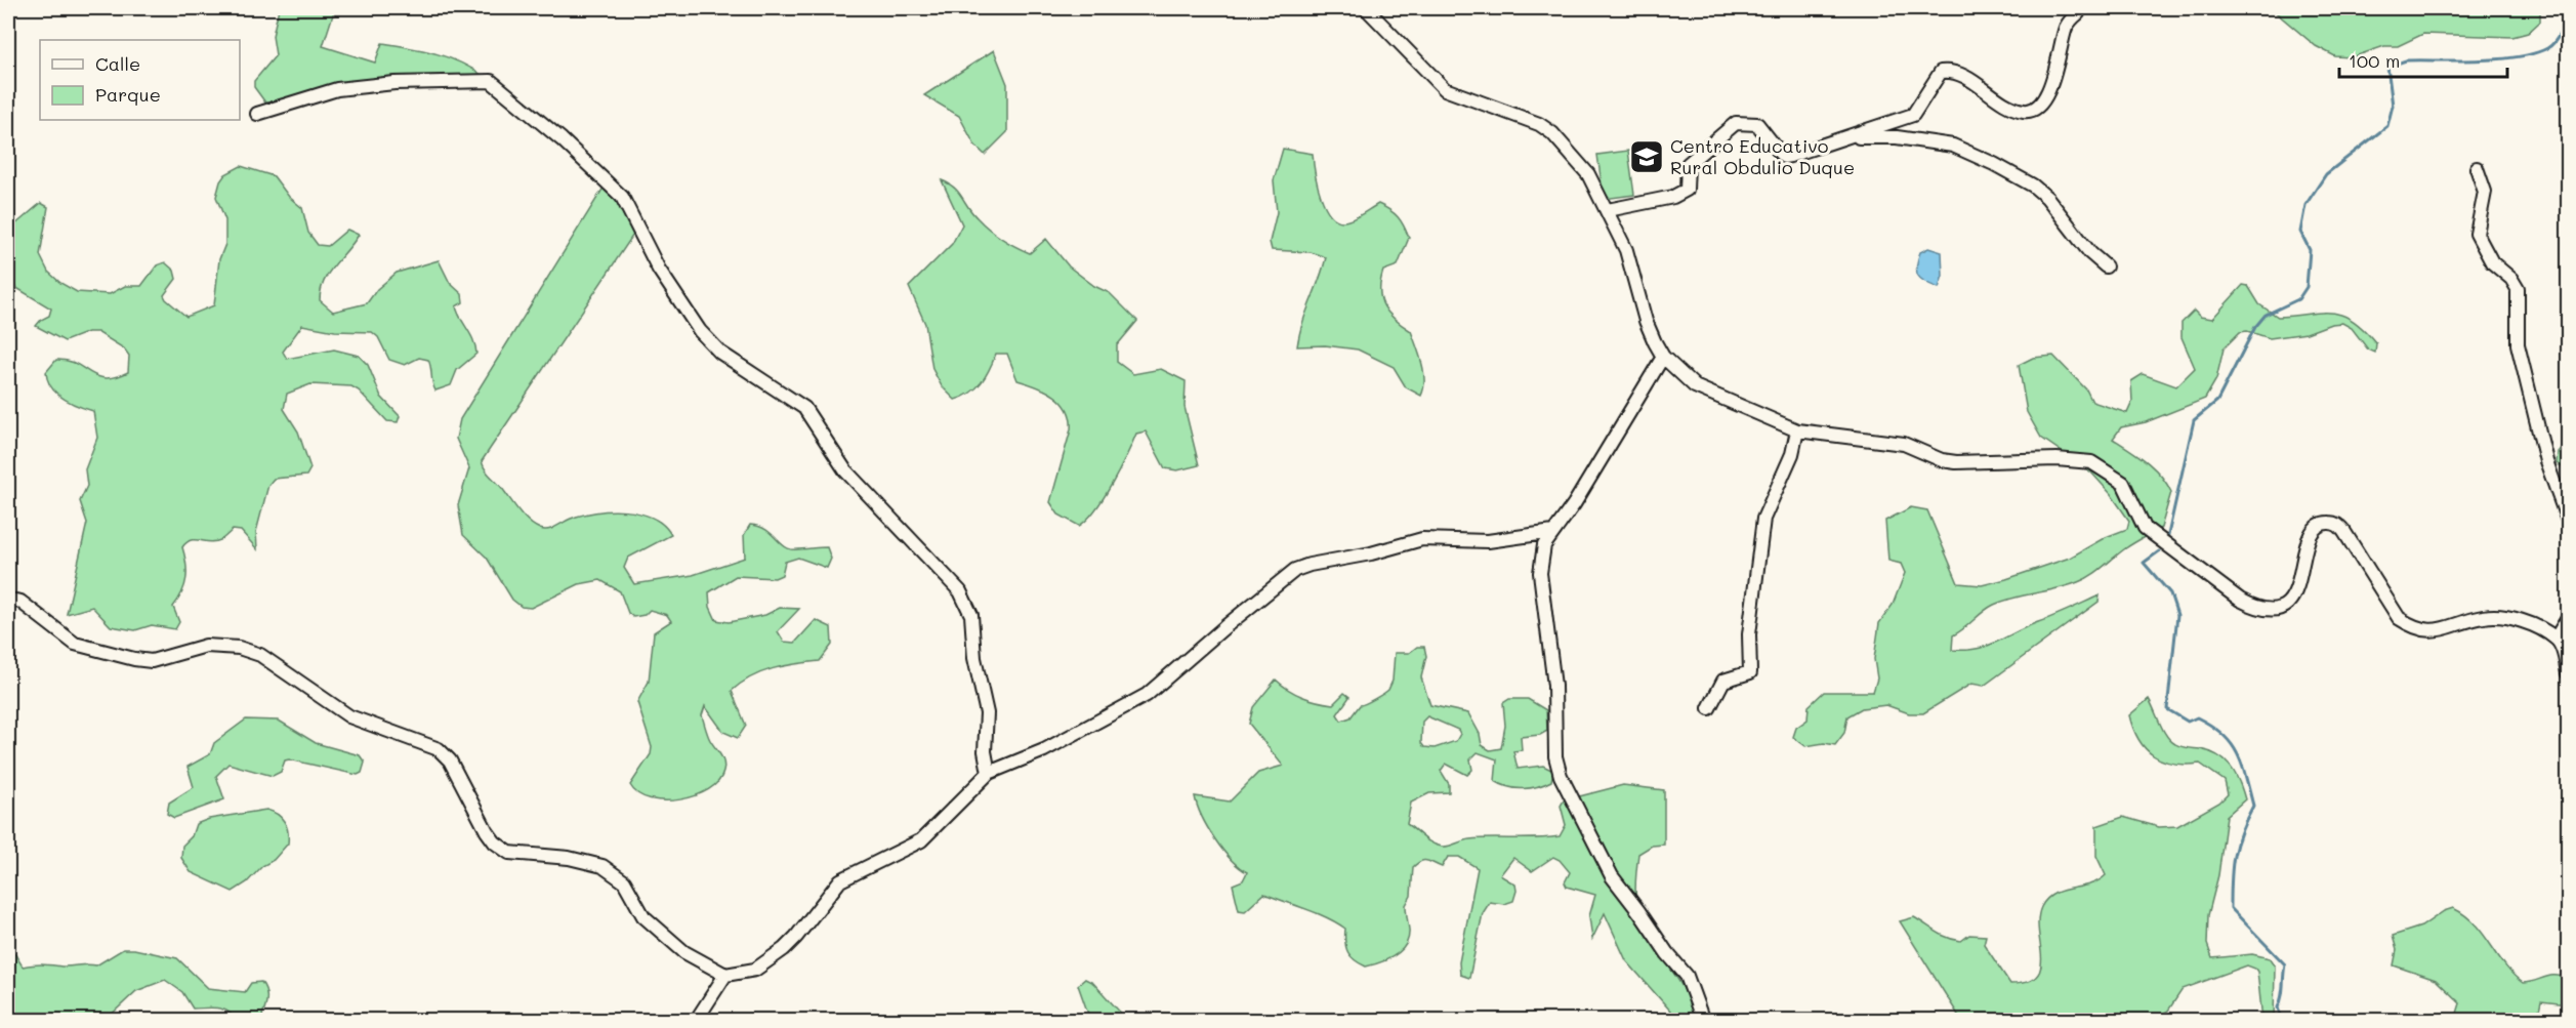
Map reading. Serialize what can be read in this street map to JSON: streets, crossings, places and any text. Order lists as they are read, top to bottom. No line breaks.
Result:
{"places":{"school or university":["Centro Educativo Rural Obdulio Duque"]},"legend":["Calle","Parque"],"scale_bar":"100 m"}
